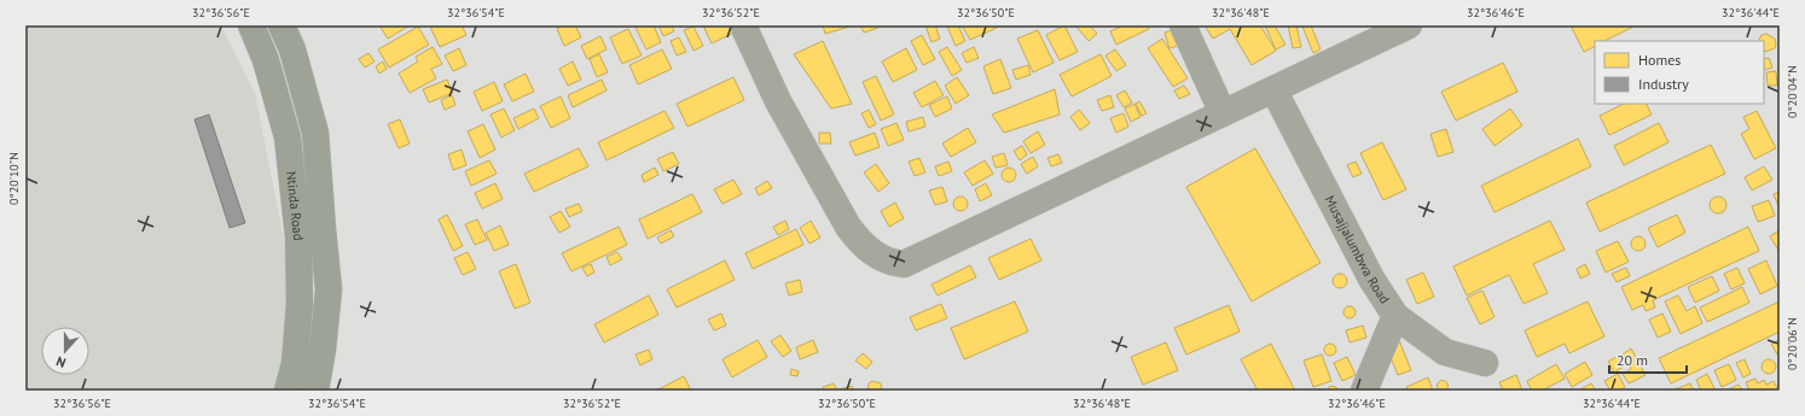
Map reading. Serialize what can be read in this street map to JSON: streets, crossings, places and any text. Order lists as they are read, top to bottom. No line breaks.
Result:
{"streets":{"main road":["Ntinda Road"],"street":["Musajjalumbwa Road"]},"legend":["Homes","Industry"],"scale_bar":"20 m","north":"bottom","coordinates":["32°36'56\"E","32°36'54\"E","32°36'52\"E","32°36'50\"E","32°36'48\"E","32°36'46\"E","32°36'44\"E","0°20'04\"N","0°20'10\"N","0°20'06\"N"]}
